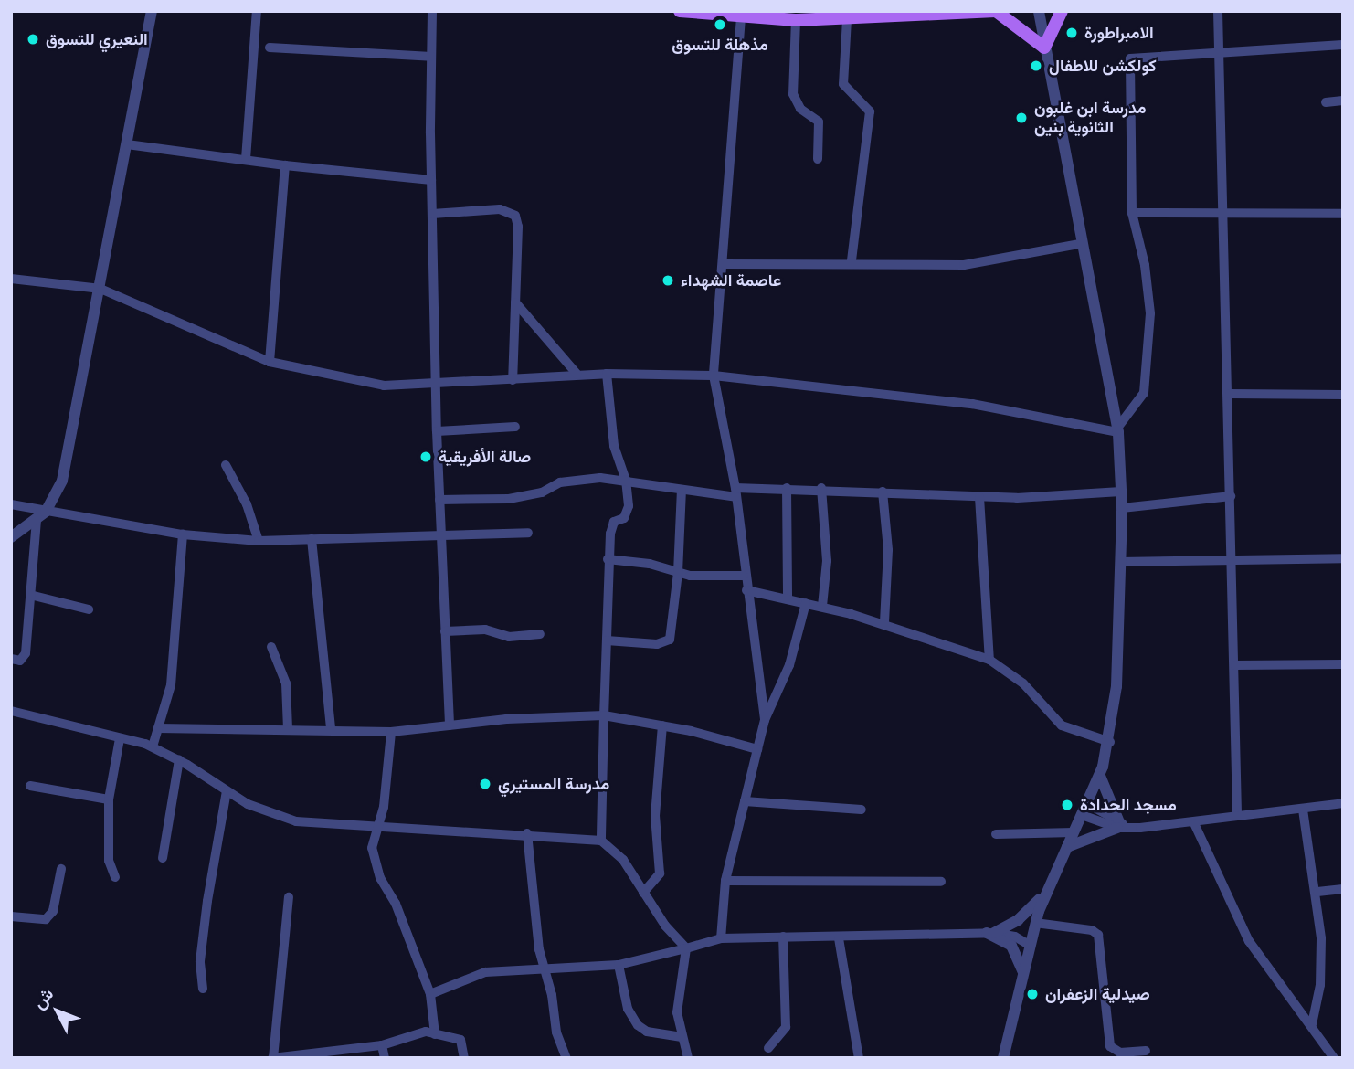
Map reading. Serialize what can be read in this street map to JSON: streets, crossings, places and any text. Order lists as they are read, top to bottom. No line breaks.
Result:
{"places":["مذهلة للتسوق","الامبراطورة","النعيري للتسوق","كولكشن للاطفال","مدرسة ابن غلبون الثانوية بنين","عاصمة الشهداء","صالة الأفريقية","مدرسة المستيري","مسجد الحدادة","صيدلية الزعفران"],"north":"top left"}
